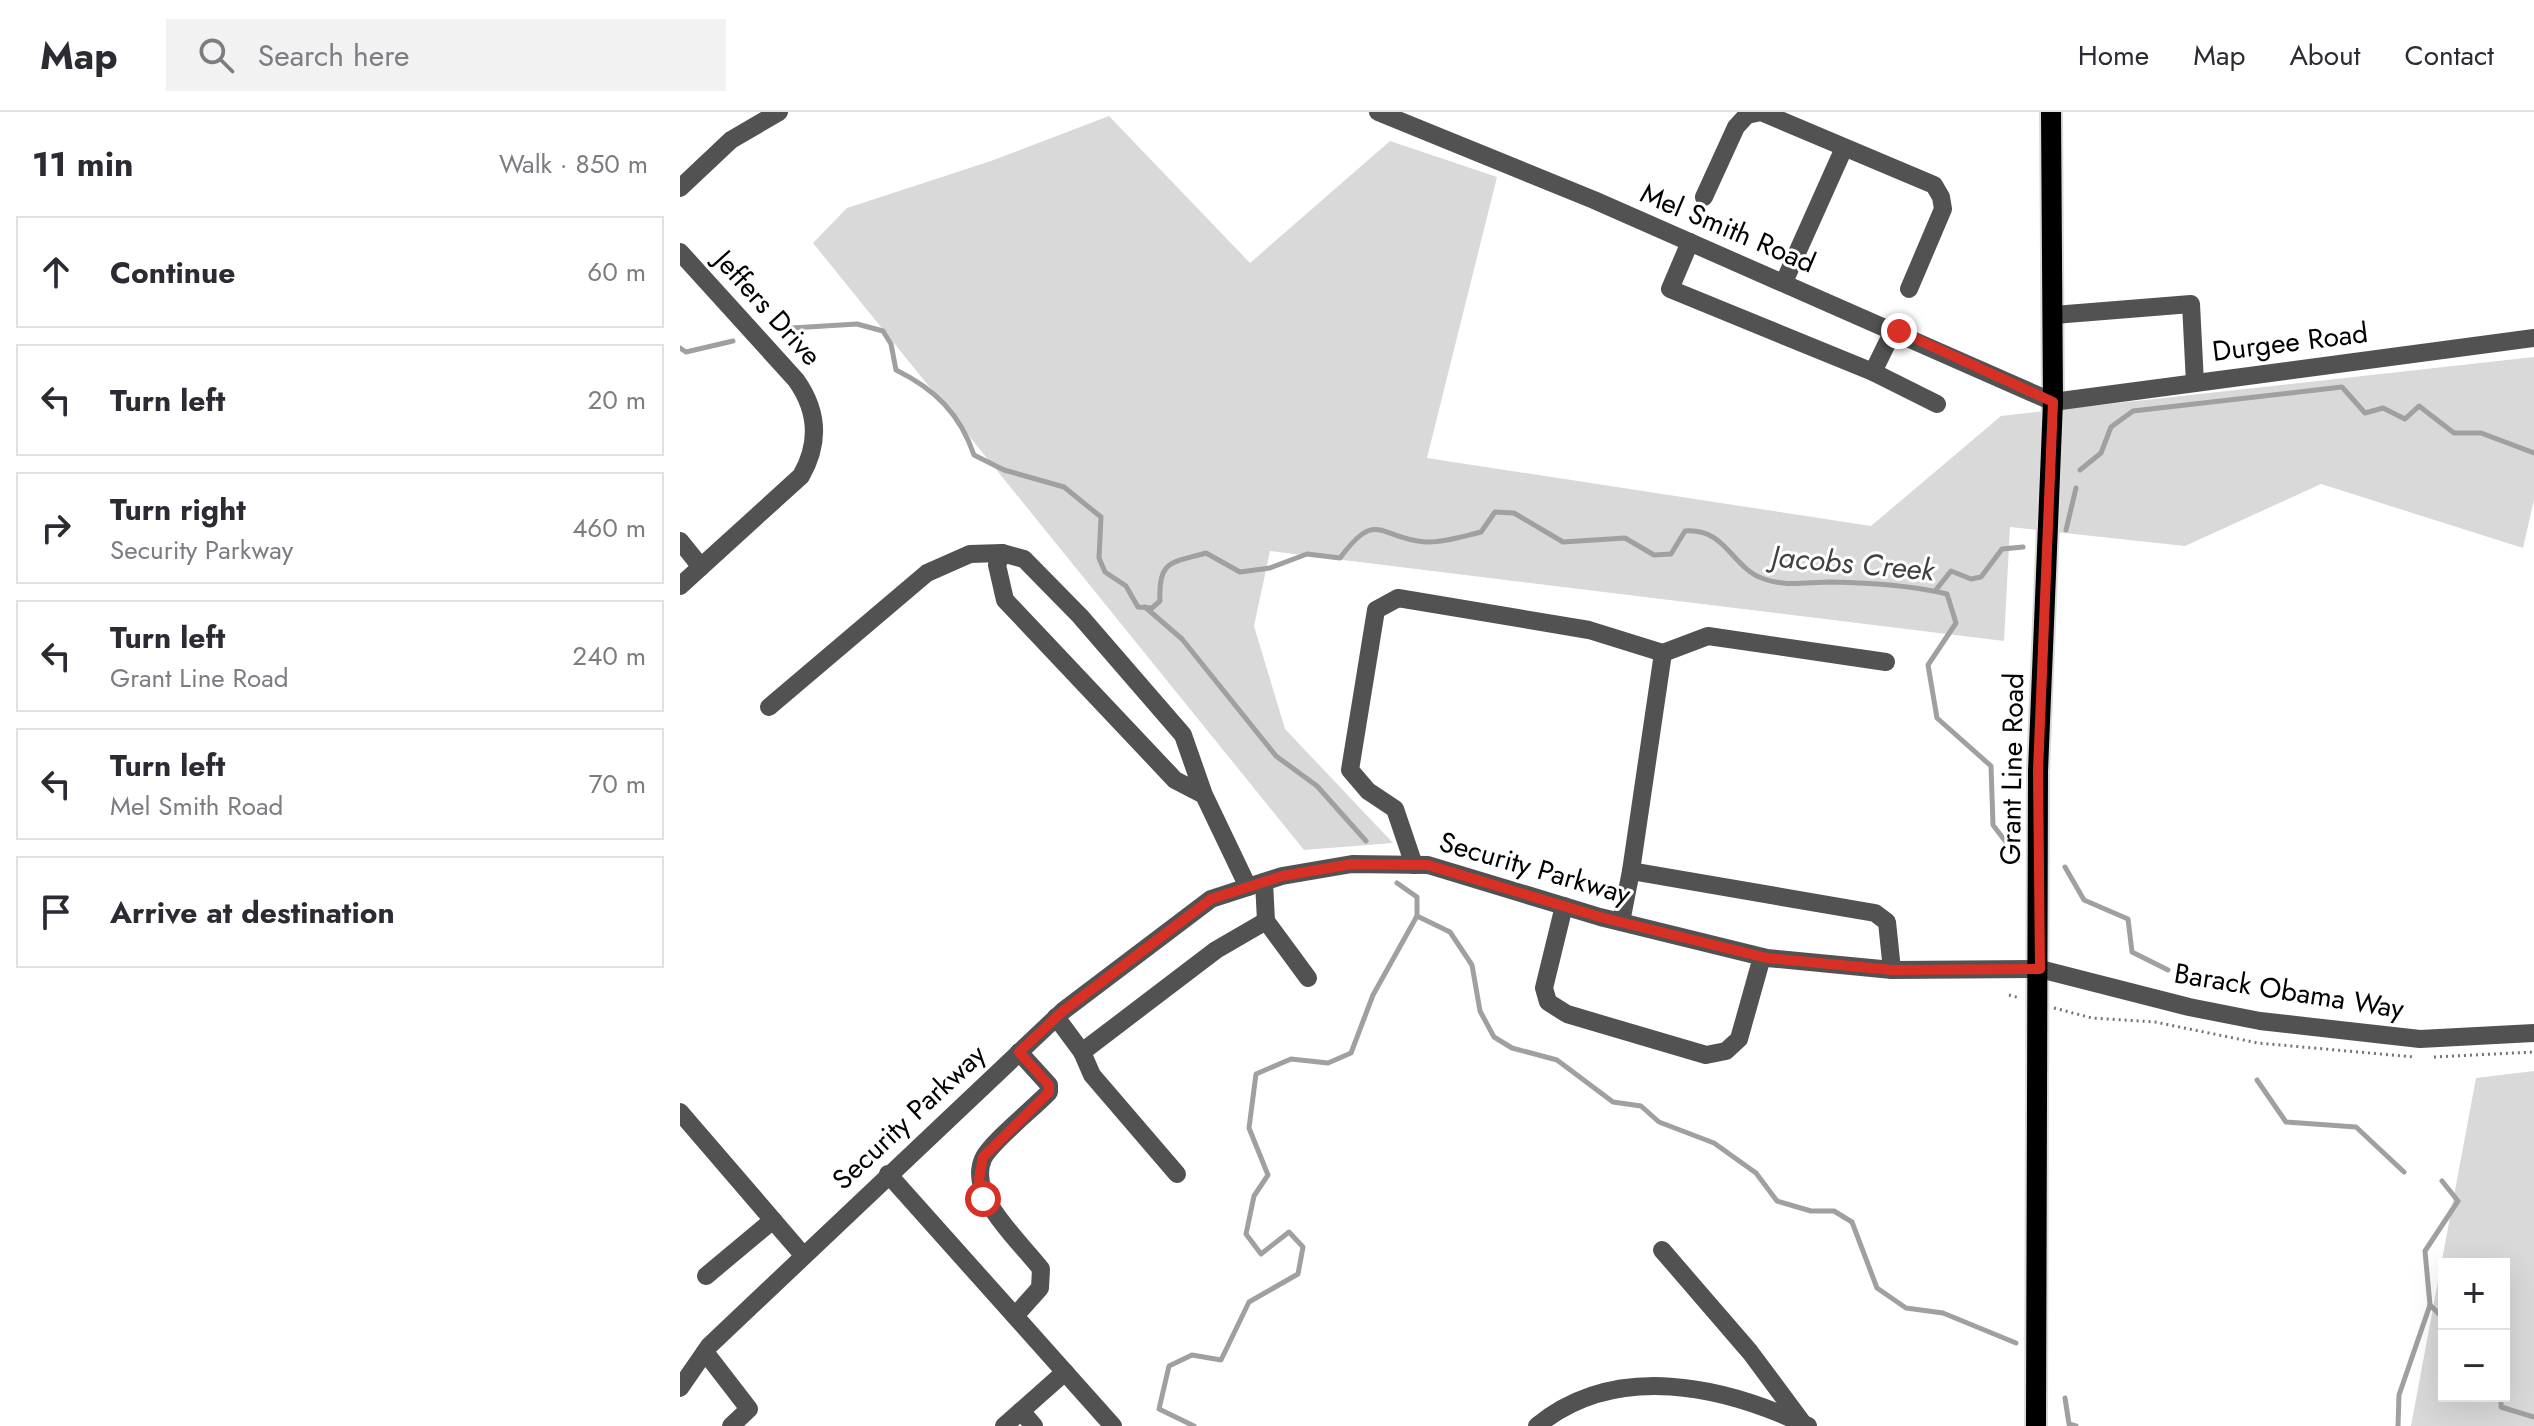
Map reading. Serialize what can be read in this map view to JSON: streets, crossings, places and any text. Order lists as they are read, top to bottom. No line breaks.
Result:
{"streets":{"main road":["Grant Line Road"],"street":["Mel Smith Road","Jeffers Drive","Durgee Road","Security Parkway","Barack Obama Way"]},"crossings":[["Mel Smith Road","Durgee Road"],["Mel Smith Road","Grant Line Road"],["Durgee Road","Grant Line Road"],["Grant Line Road","Security Parkway"],["Grant Line Road","Barack Obama Way"],["Security Parkway","Barack Obama Way"]],"water":["Jacobs Creek"],"page":{"header":"Map","search":"Search here","nav":["Home","Map","About","Contact"],"heading":["11 min","Walk · 850 m"],"list":[["Continue","60 m"],["Turn left","20 m"],["Turn right","Security Parkway","460 m"],["Turn left","Grant Line Road","240 m"],["Turn left","Mel Smith Road","70 m"],"Arrive at destination"],"map_buttons":["+","−"]}}
